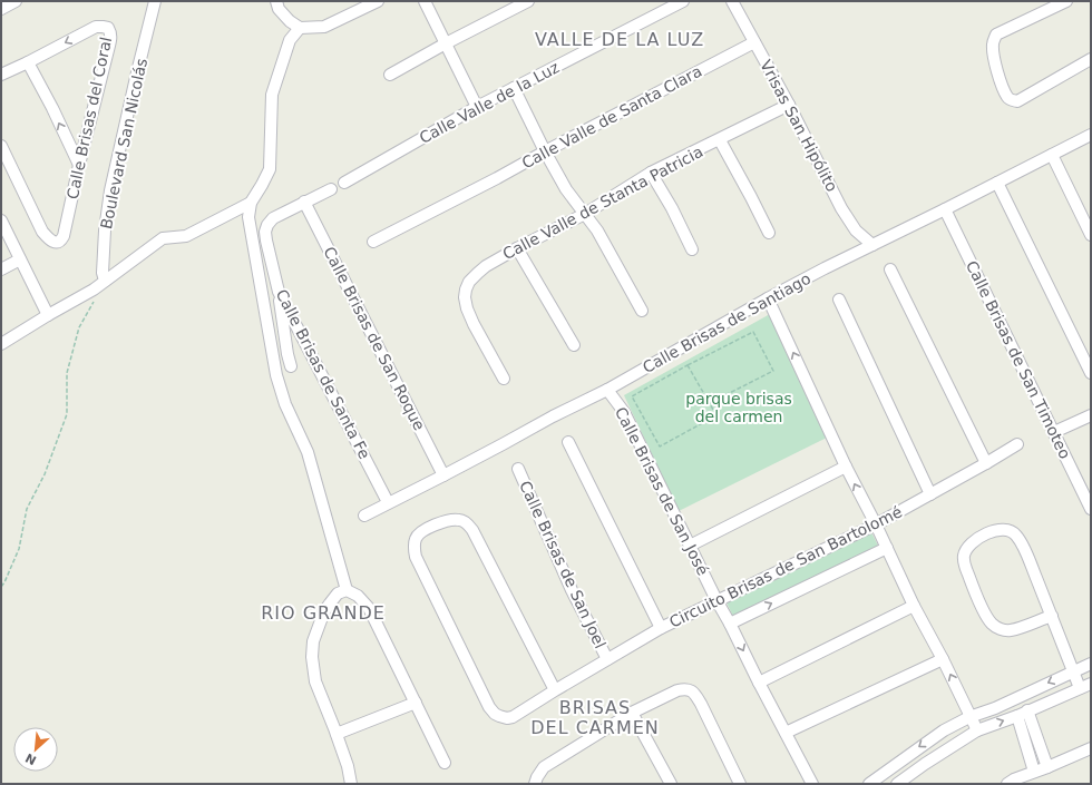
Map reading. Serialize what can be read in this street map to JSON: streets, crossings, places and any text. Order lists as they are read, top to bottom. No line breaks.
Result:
{"streets":{"street":["Calle Valle de la Luz","Calle Valle de Santa Clara","Calle Brisas del Coral","Vrisas San Hipólito","Boulevard San Nicolás","Calle Valle de Stanta Patricia","Calle Brisas de Santiago","Calle Brisas de San Roque","Calle Brisas de San Timoteo","Calle Brisas de Santa Fe","Calle Brisas de San José","Calle Brisas de San Joel","Circuito Brisas de San Bartolomé"]},"crossings":[["Calle Valle de Santa Clara","Vrisas San Hipólito"],["Vrisas San Hipólito","Calle Valle de Stanta Patricia"],["Vrisas San Hipólito","Calle Brisas de Santiago"],["Calle Brisas de Santiago","Calle Brisas de San Roque"],["Calle Brisas de Santiago","Calle Brisas de San Timoteo"],["Calle Brisas de Santiago","Calle Brisas de Santa Fe"],["Calle Brisas de Santiago","Calle Brisas de San José"],["Calle Brisas de San Roque","Calle Brisas de Santa Fe"],["Calle Brisas de San José","Circuito Brisas de San Bartolomé"],["Calle Brisas de San Joel","Circuito Brisas de San Bartolomé"]],"districts":["VALLE DE LA LUZ","RIO GRANDE","BRISAS DEL CARMEN"],"parks":["parque brisas del carmen"],"north":"bottom left"}
